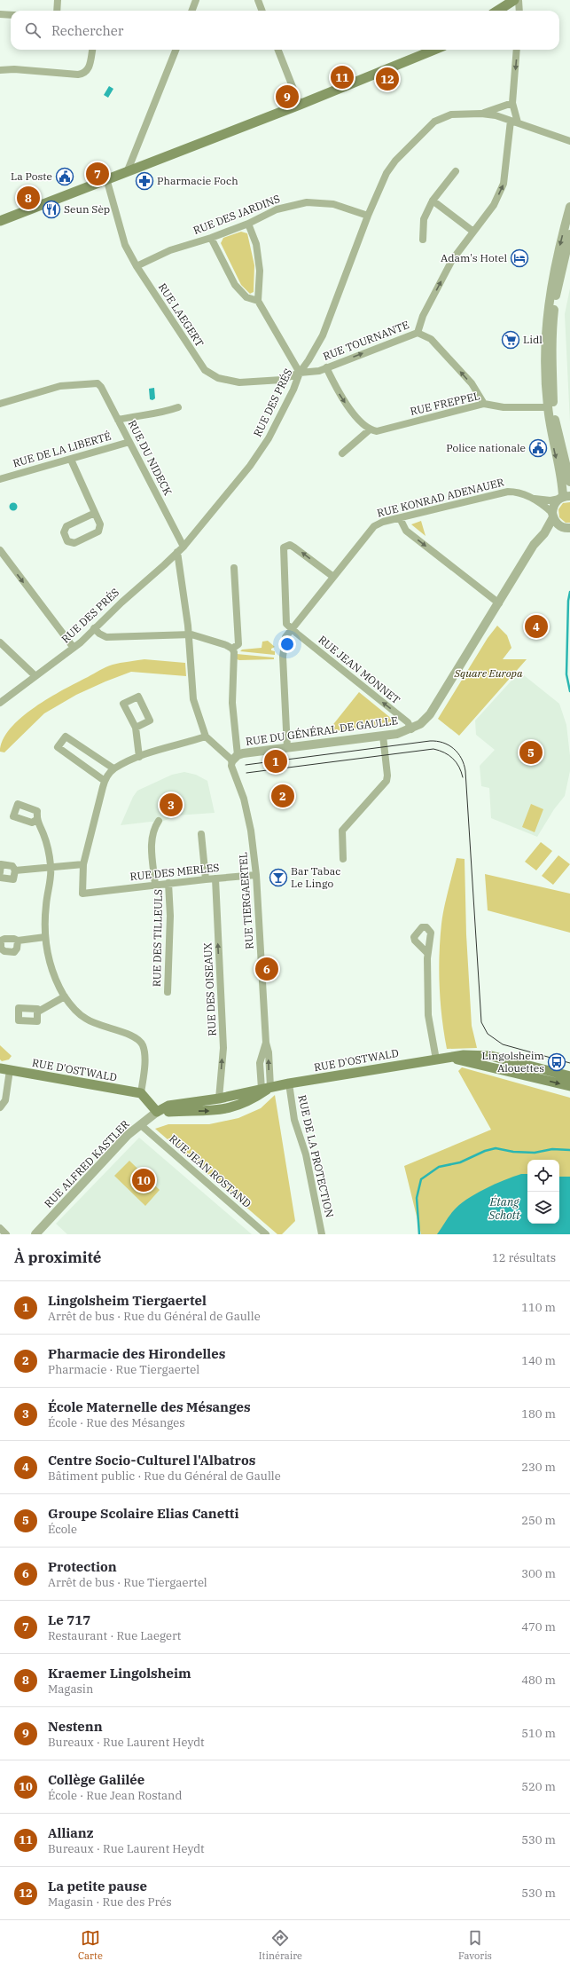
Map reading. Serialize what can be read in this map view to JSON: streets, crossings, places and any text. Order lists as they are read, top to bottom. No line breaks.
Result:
{"streets":{"main road":["RUE D'OSTWALD"],"street":["RUE DES JARDINS","RUE LAEGERT","RUE TOURNANTE","RUE DES PRÉS","RUE FREPPEL","RUE DE LA LIBERTÉ","RUE DU NIDECK","RUE KONRAD ADENAUER","RUE JEAN MONNET","RUE DU GÉNÉRAL DE GAULLE","RUE DES MERLES","RUE TIERGAERTEL","RUE DES TILLEULS","RUE DES OISEAUX","RUE DE LA PROTECTION","RUE ALFRED KASTLER","RUE JEAN ROSTAND"]},"crossings":[["RUE DES JARDINS","RUE LAEGERT"],["RUE DES JARDINS","RUE DES PRÉS"],["RUE LAEGERT","RUE TOURNANTE"],["RUE LAEGERT","RUE DES PRÉS"],["RUE TOURNANTE","RUE DES PRÉS"],["RUE DES PRÉS","RUE DU NIDECK"],["RUE DE LA LIBERTÉ","RUE DU NIDECK"],["RUE KONRAD ADENAUER","RUE JEAN MONNET"],["RUE KONRAD ADENAUER","RUE DU GÉNÉRAL DE GAULLE"],["RUE JEAN MONNET","RUE DU GÉNÉRAL DE GAULLE"],["RUE DU GÉNÉRAL DE GAULLE","RUE TIERGAERTEL"],["RUE DES MERLES","RUE TIERGAERTEL"],["RUE DES MERLES","RUE DES TILLEULS"],["RUE DES MERLES","RUE DES OISEAUX"],["RUE TIERGAERTEL","RUE D'OSTWALD"],["RUE DES OISEAUX","RUE D'OSTWALD"],["RUE D'OSTWALD","RUE DE LA PROTECTION"],["RUE D'OSTWALD","RUE ALFRED KASTLER"],["RUE ALFRED KASTLER","RUE JEAN ROSTAND"]],"one_way":["RUE TOURNANTE","RUE JEAN MONNET","RUE DES OISEAUX"],"water":["Étang Schott"],"parks":["Square Europa"],"places":{"public building":["La Poste","Police nationale"],"pharmacy":["Pharmacie Foch"],"restaurant":["Seun Sèp"],"hotel":["Adam's Hotel"],"supermarket":["Lidl"],"bar":["Bar Tabac Le Lingo"],"bus stop":["Lingolsheim Alouettes"]},"page":{"search":"Rechercher","pins":["11","12","9","7","8","4","5","1","2","3","6","10"],"heading":["À proximité","12 résultats"],"list":[{"mark":"1","name":"Lingolsheim Tiergaertel","note":"Arrêt de bus · Rue du Général de Gaulle","value":"110 m"},{"mark":"2","name":"Pharmacie des Hirondelles","note":"Pharmacie · Rue Tiergaertel","value":"140 m"},{"mark":"3","name":"École Maternelle des Mésanges","note":"École · Rue des Mésanges","value":"180 m"},{"mark":"4","name":"Centre Socio-Culturel l'Albatros","note":"Bâtiment public · Rue du Général de Gaulle","value":"230 m"},{"mark":"5","name":"Groupe Scolaire Elias Canetti","note":"École","value":"250 m"},{"mark":"6","name":"Protection","note":"Arrêt de bus · Rue Tiergaertel","value":"300 m"},{"mark":"7","name":"Le 717","note":"Restaurant · Rue Laegert","value":"470 m"},{"mark":"8","name":"Kraemer Lingolsheim","note":"Magasin","value":"480 m"},{"mark":"9","name":"Nestenn","note":"Bureaux · Rue Laurent Heydt","value":"510 m"},{"mark":"10","name":"Collège Galilée","note":"École · Rue Jean Rostand","value":"520 m"},{"mark":"11","name":"Allianz","note":"Bureaux · Rue Laurent Heydt","value":"530 m"},{"mark":"12","name":"La petite pause","note":"Magasin · Rue des Prés","value":"530 m"}],"nav":["Carte","Itinéraire","Favoris"]}}
